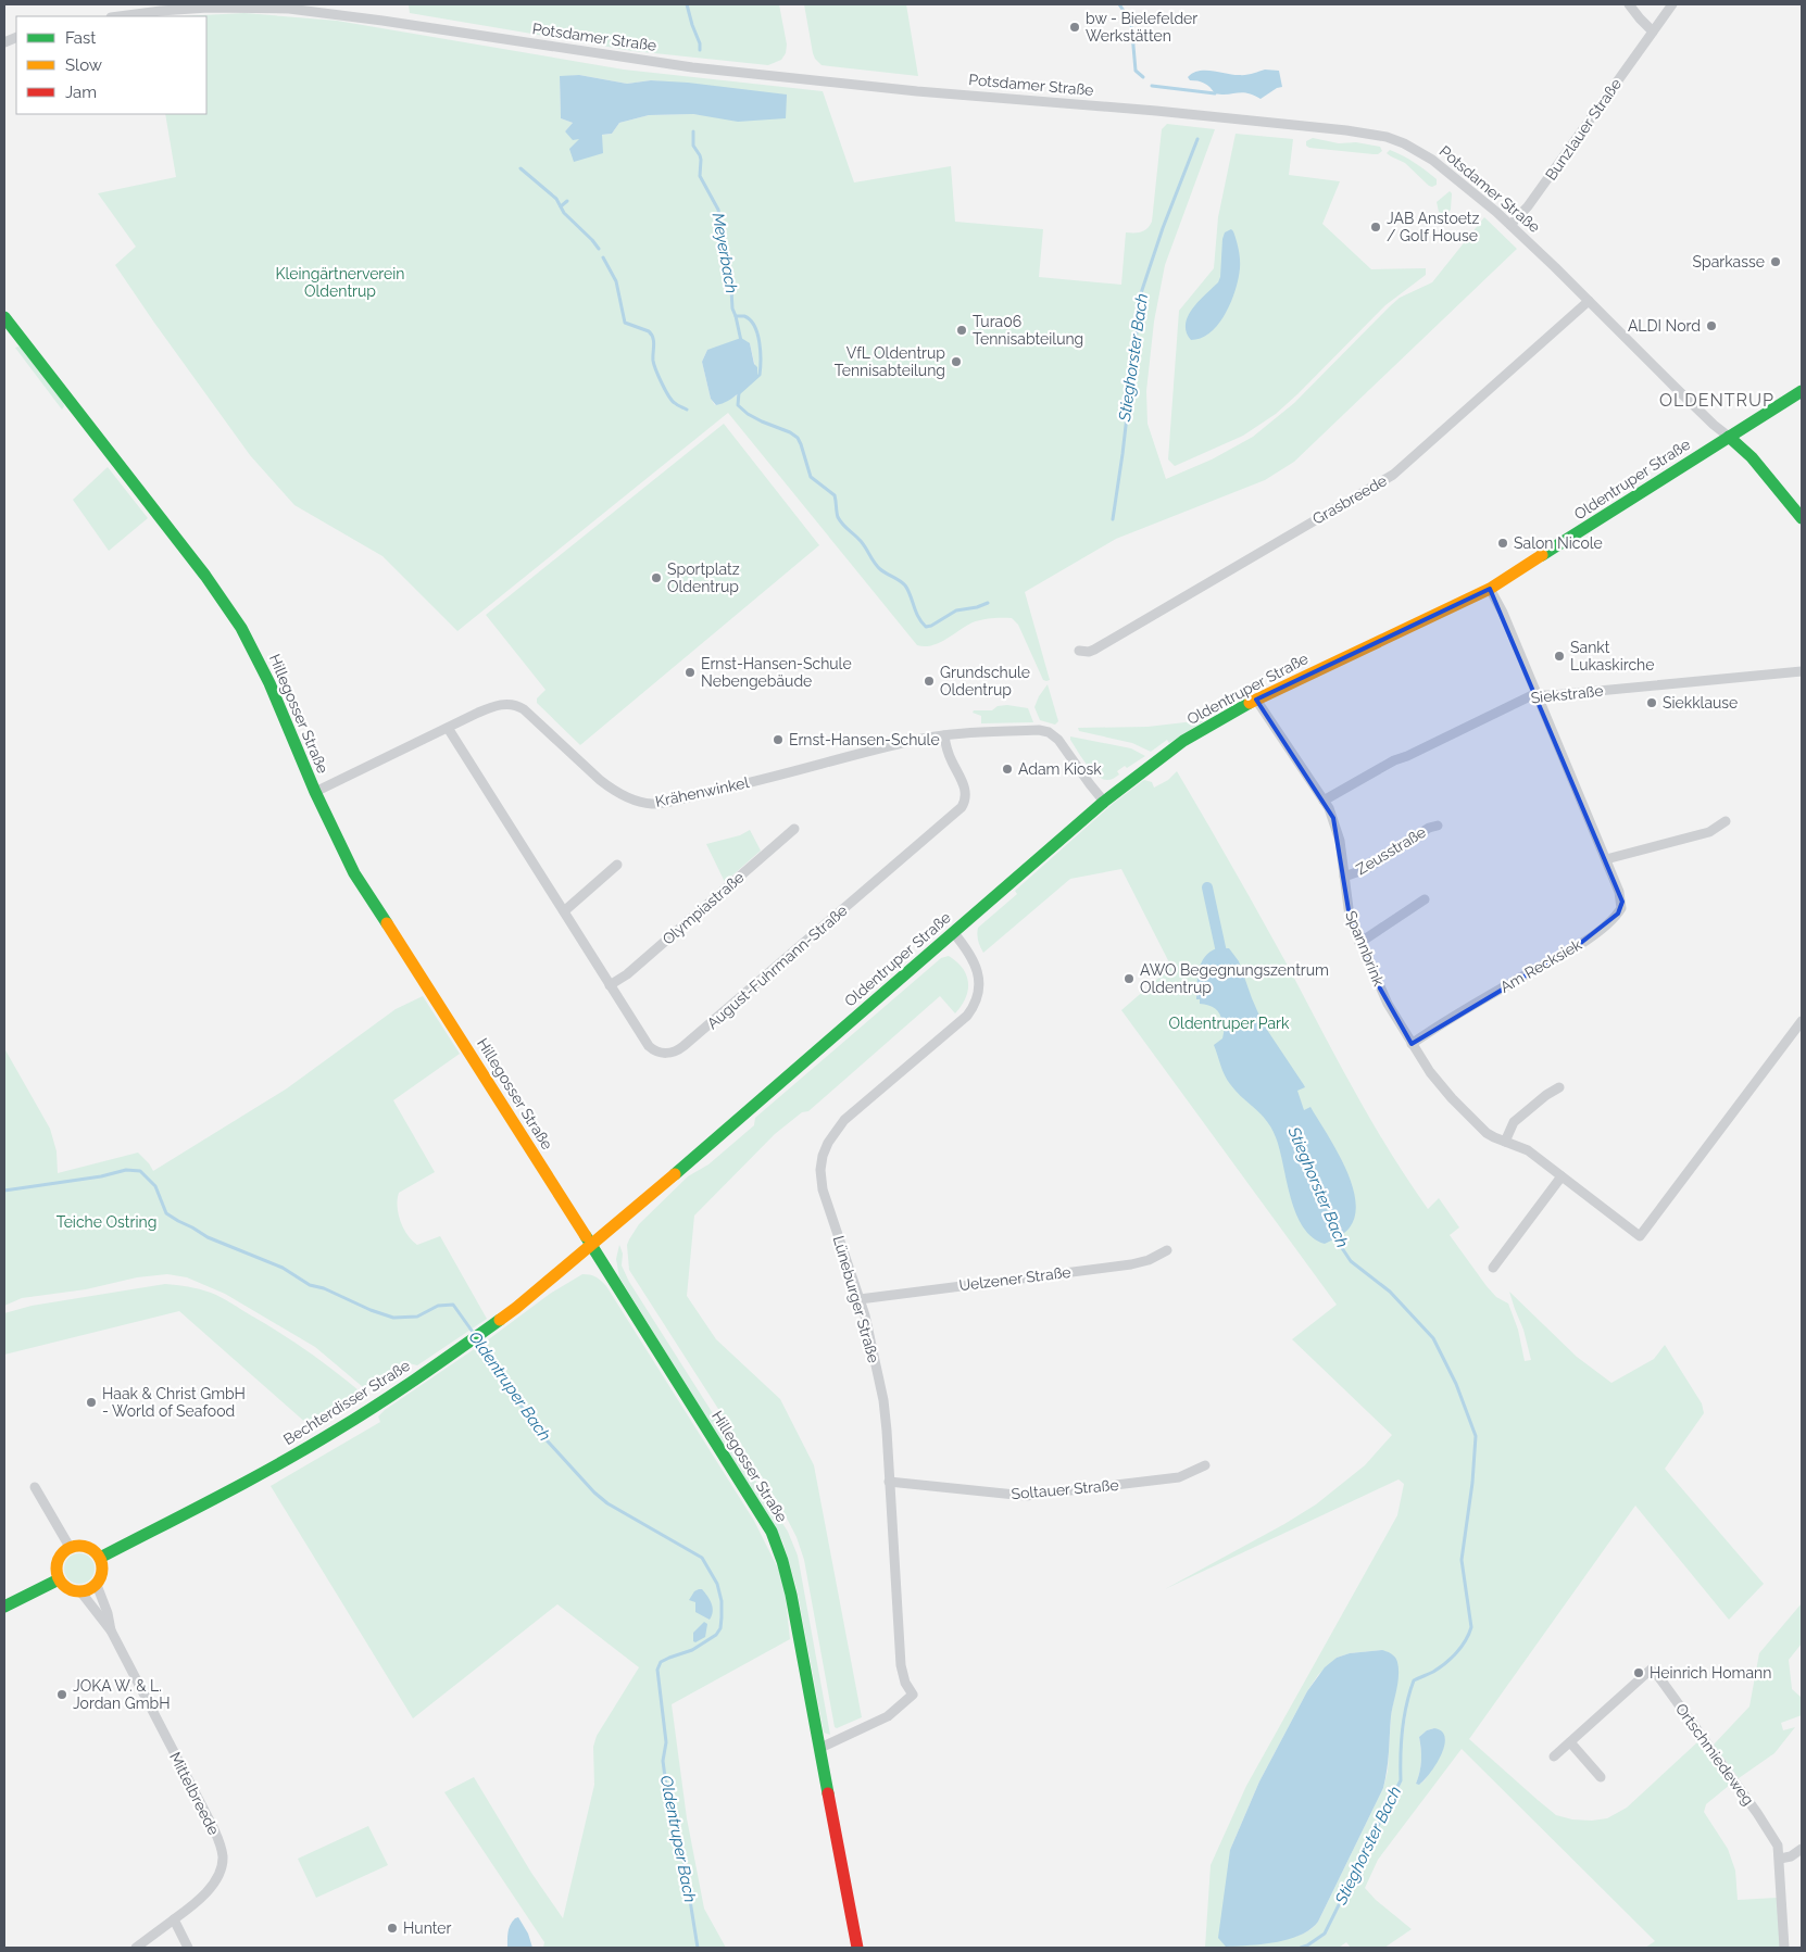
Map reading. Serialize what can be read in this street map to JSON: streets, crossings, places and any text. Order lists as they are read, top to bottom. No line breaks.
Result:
{"streets":{"street":["Potsdamer Straße","Bunzlauer Straße","Oldentruper Straße","Grasbreede","Siekstraße","Hillegosser Straße","Krähenwinkel","Zeusstraße","Olympiastraße","Spannbrink","Am Recksiek","August-Fuhrmann-Straße","Uelzener Straße","Lüneburger Straße","Bechterdisser Straße","Soltauer Straße","Ortschmiedeweg","Mittelbreede"]},"crossings":[["Potsdamer Straße","Bunzlauer Straße"],["Potsdamer Straße","Oldentruper Straße"],["Potsdamer Straße","Grasbreede"],["Oldentruper Straße","Hillegosser Straße"],["Oldentruper Straße","Krähenwinkel"],["Oldentruper Straße","Spannbrink"],["Oldentruper Straße","Am Recksiek"],["Oldentruper Straße","Lüneburger Straße"],["Oldentruper Straße","Bechterdisser Straße"],["Siekstraße","Spannbrink"],["Siekstraße","Am Recksiek"],["Hillegosser Straße","Krähenwinkel"],["Hillegosser Straße","Lüneburger Straße"],["Hillegosser Straße","Bechterdisser Straße"],["Krähenwinkel","August-Fuhrmann-Straße"],["Zeusstraße","Spannbrink"],["Olympiastraße","August-Fuhrmann-Straße"],["Spannbrink","Am Recksiek"],["Uelzener Straße","Lüneburger Straße"],["Lüneburger Straße","Soltauer Straße"]],"districts":["OLDENTRUP"],"water":["Meyerbach","Stieghorster Bach","Oldentruper Bach"],"parks":["Kleingärtnerverein Oldentrup","Oldentruper Park","Teiche Ostring"],"places":["bw - Bielefelder Werkstätten","JAB Anstoetz / Golf House","Sparkasse","ALDI Nord","Tura06 Tennisabteilung","VfL Oldentrup Tennisabteilung","Salon Nicole","Sportplatz Oldentrup","Sankt Lukaskirche","Ernst-Hansen-Schule Nebengebäude","Grundschule Oldentrup","Siekklause","Ernst-Hansen-Schule","Adam Kiosk","AWO Begegnungszentrum Oldentrup","Haak & Christ GmbH - World of Seafood","Heinrich Homann","JOKA W. & L. Jordan GmbH","Hunter"],"legend":["Fast","Slow","Jam"]}
